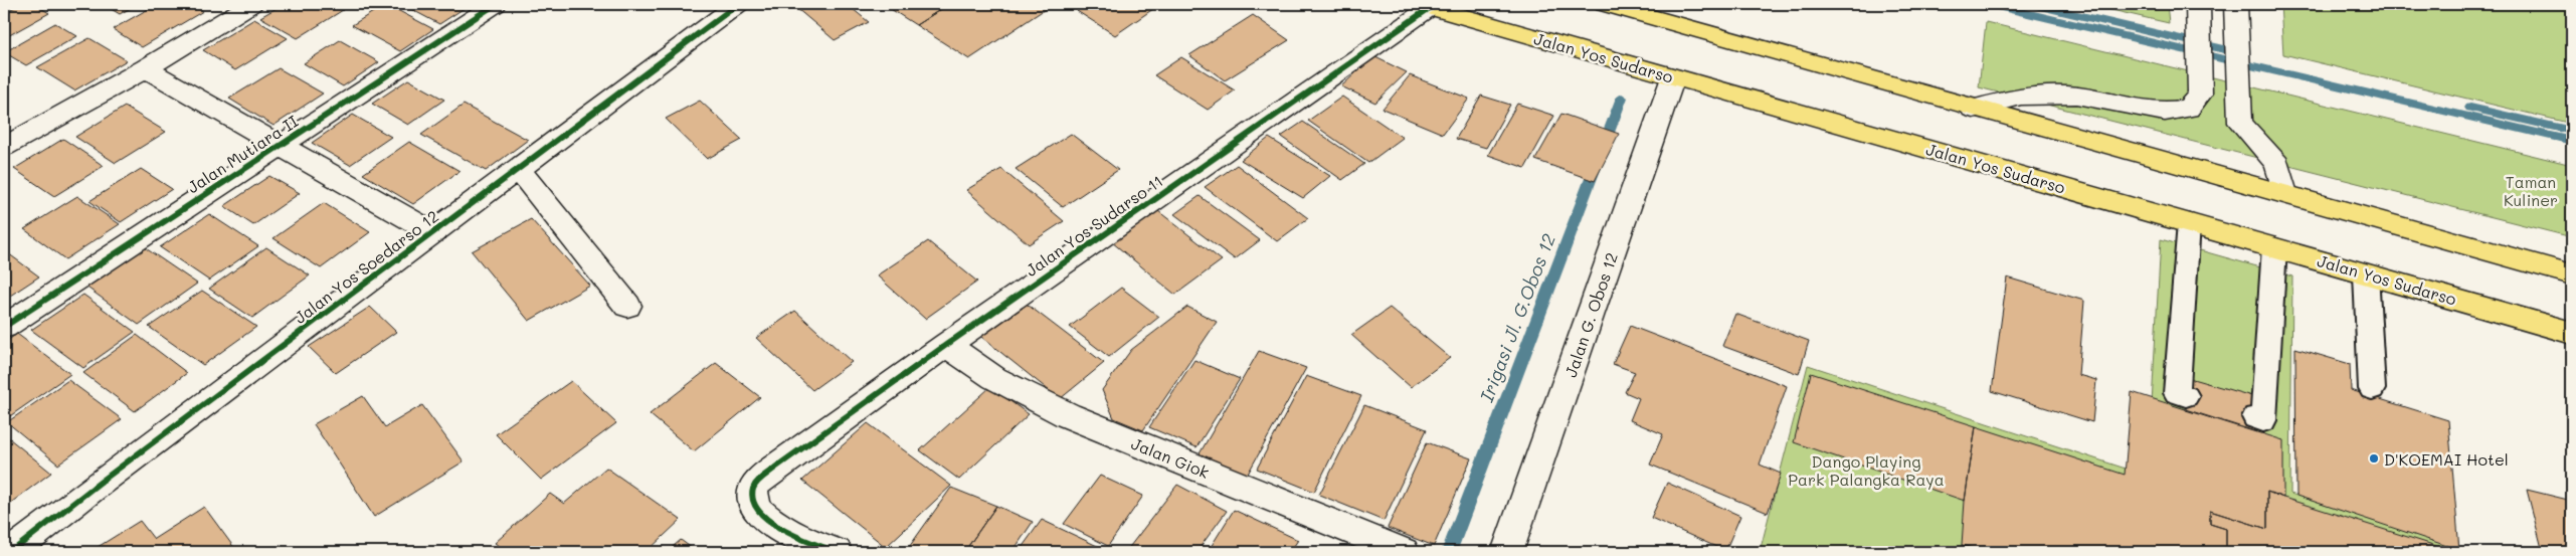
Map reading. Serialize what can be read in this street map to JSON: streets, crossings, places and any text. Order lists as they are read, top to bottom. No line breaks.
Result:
{"streets":{"main road":["Jalan Yos Sudarso"],"street":["Jalan Mutiara II","Jalan Yos Sudarso 11","Jalan Yos Soedarso 12","Jalan G. Obos 12","Jalan Giok"]},"crossings":[["Jalan Yos Sudarso","Jalan Yos Sudarso 11"],["Jalan Yos Sudarso","Jalan G. Obos 12"],["Jalan Yos Sudarso 11","Jalan Giok"]],"water":["Irigasi Jl. G.Obos 12"],"parks":["Taman Kuliner","Dango Playing Park Palangka Raya"],"places":["D'KOEMAI Hotel"]}
